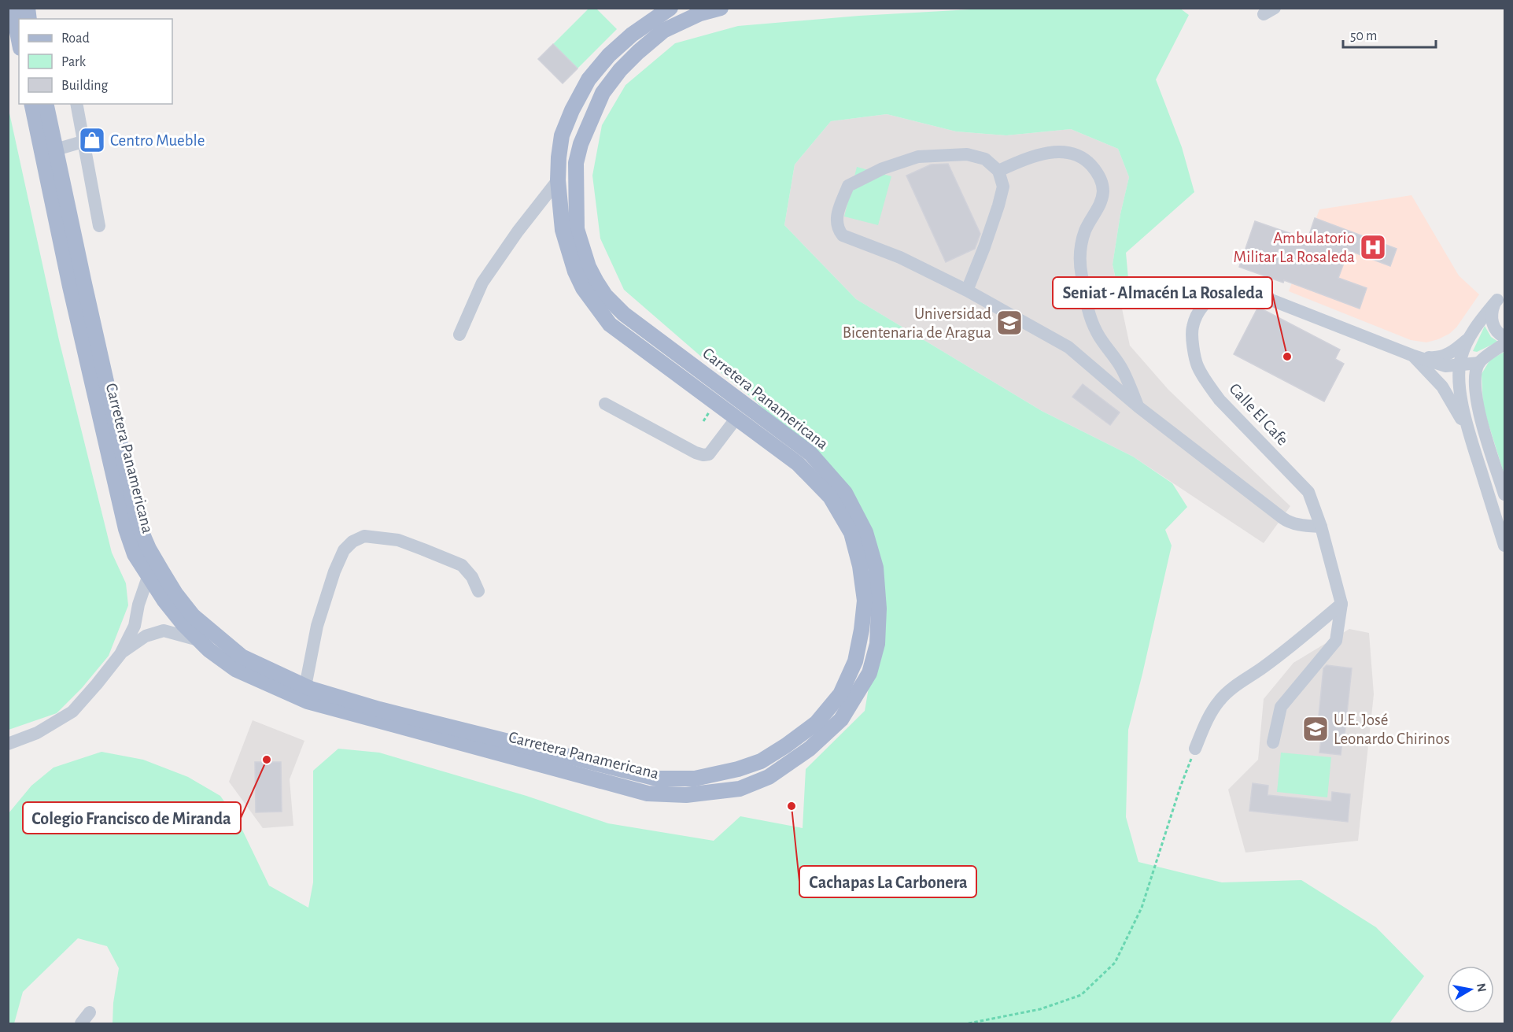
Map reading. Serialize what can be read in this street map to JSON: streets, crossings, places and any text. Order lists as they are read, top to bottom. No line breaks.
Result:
{"streets":{"main road":["Carretera Panamericana"],"street":["Calle El Cafe"]},"places":{"shop":["Centro Mueble"],"hospital":["Ambulatorio Militar La Rosaleda"],"school or university":["Universidad Bicentenaria de Aragua","U.E. José Leonardo Chirinos"],"other":["Seniat - Almacén La Rosaleda","Colegio Francisco de Miranda","Cachapas La Carbonera"]},"legend":["Road","Park","Building"],"scale_bar":"50 m","north":"right"}
